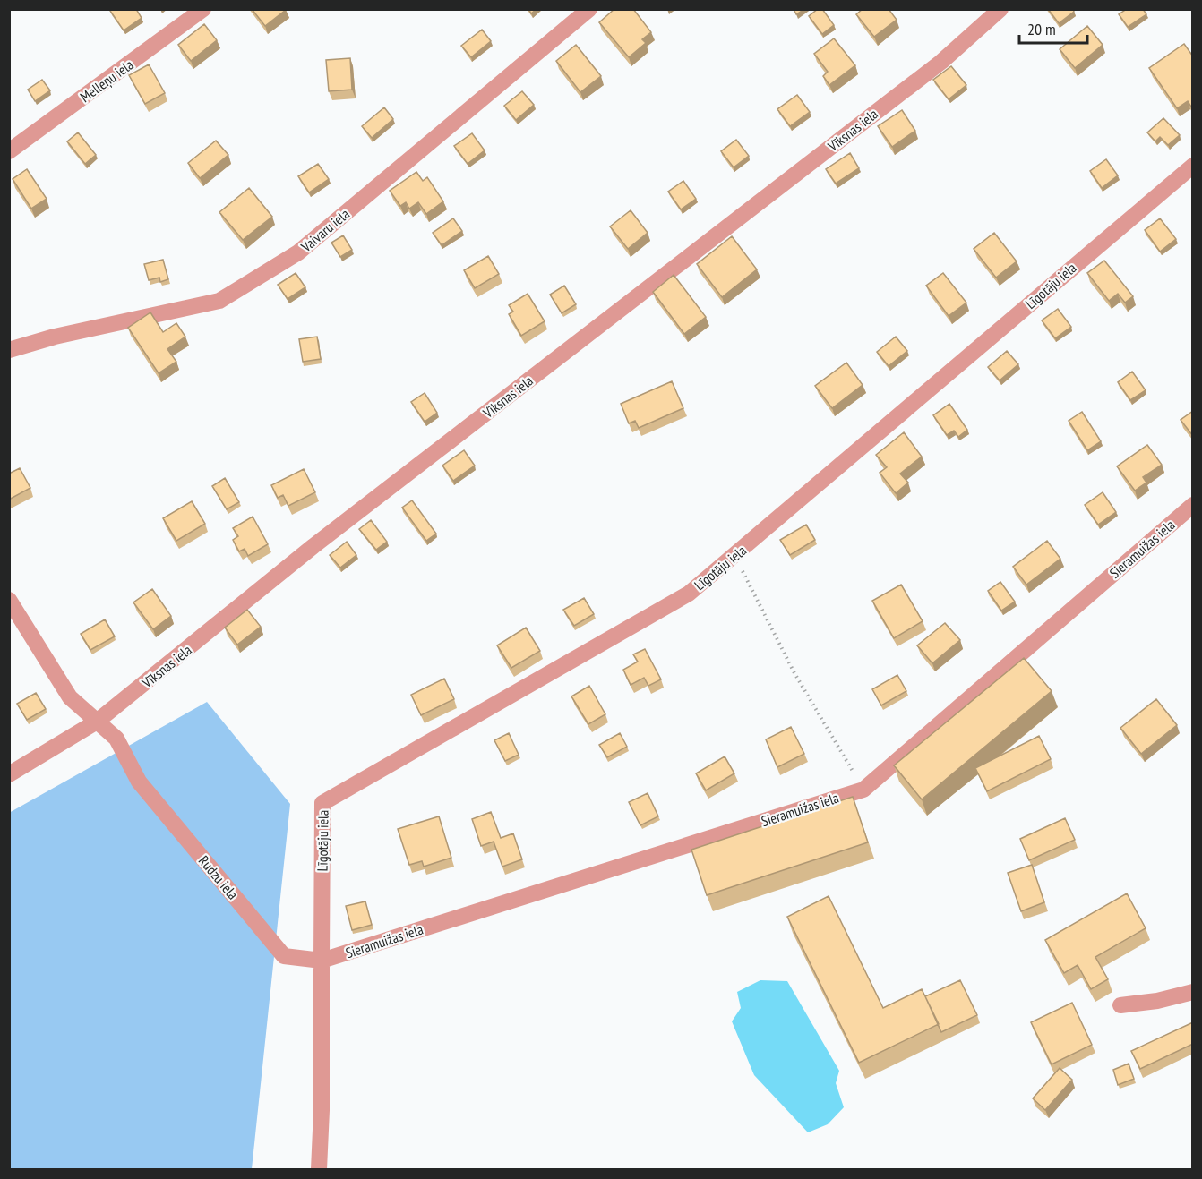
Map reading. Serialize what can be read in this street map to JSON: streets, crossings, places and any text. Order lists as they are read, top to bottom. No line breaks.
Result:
{"streets":{"street":["Melleņu iela","Vīksnas iela","Vaivaru iela","Līgotāju iela","Sieramuižas iela","Rudzu iela"]},"crossings":[["Vīksnas iela","Rudzu iela"],["Līgotāju iela","Sieramuižas iela"],["Līgotāju iela","Rudzu iela"],["Sieramuižas iela","Rudzu iela"]],"scale_bar":"20 m"}
